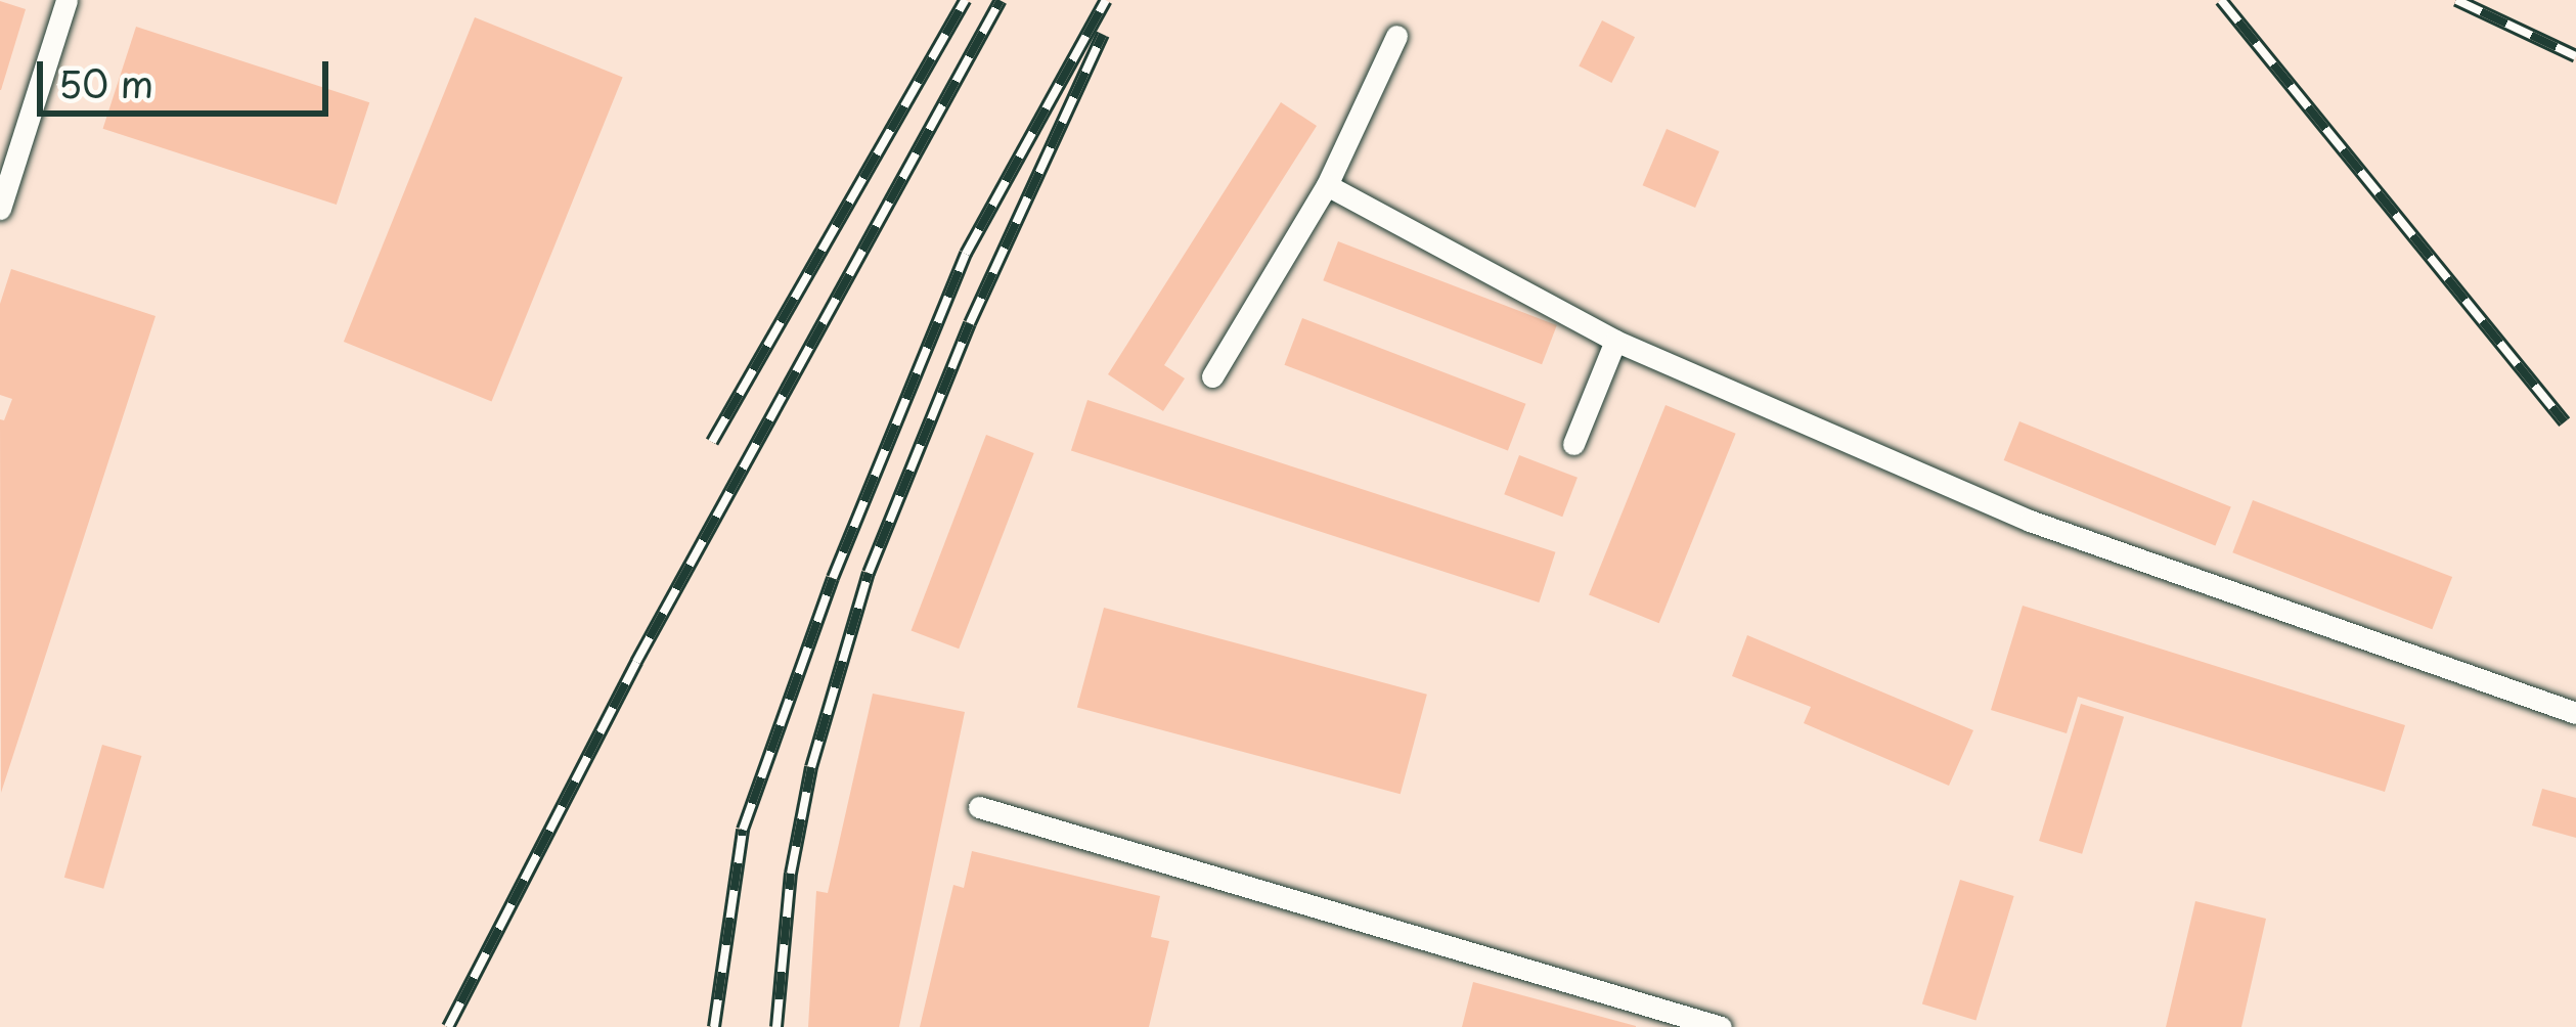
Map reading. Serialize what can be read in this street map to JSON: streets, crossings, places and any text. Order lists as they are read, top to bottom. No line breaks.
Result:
{"scale_bar":"50 m"}
